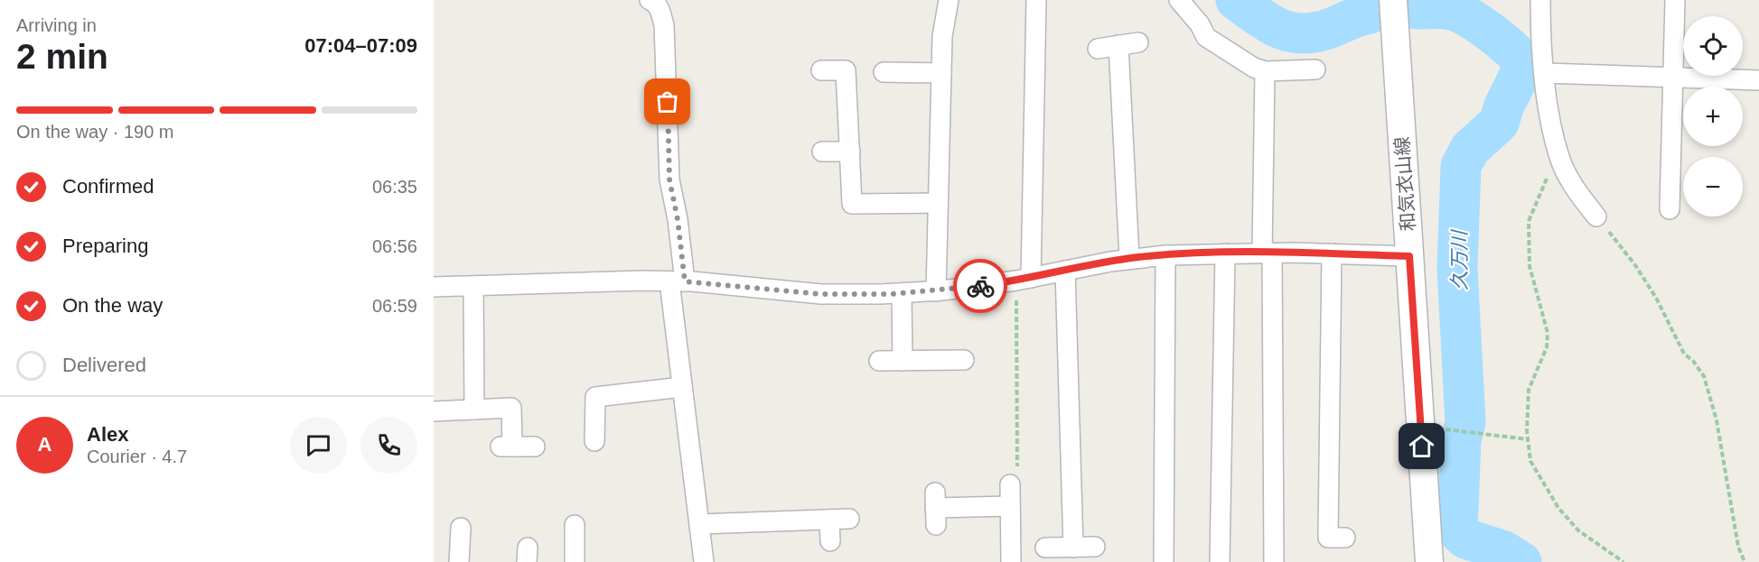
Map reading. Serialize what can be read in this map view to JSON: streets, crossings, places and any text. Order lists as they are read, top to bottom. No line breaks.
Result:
{"streets":{"main road":["和気衣山線"]},"water":["久万川"],"page":{"heading":["2 min","Arriving in","07:04–07:09"],"panel":["Alex","Courier · 4.7"],"map_buttons":["+","−"],"bar":"On the way · 190 m","list":[["Confirmed","06:35"],["Preparing","06:56"],["On the way","06:59"],"Delivered"],"round":"A"}}
